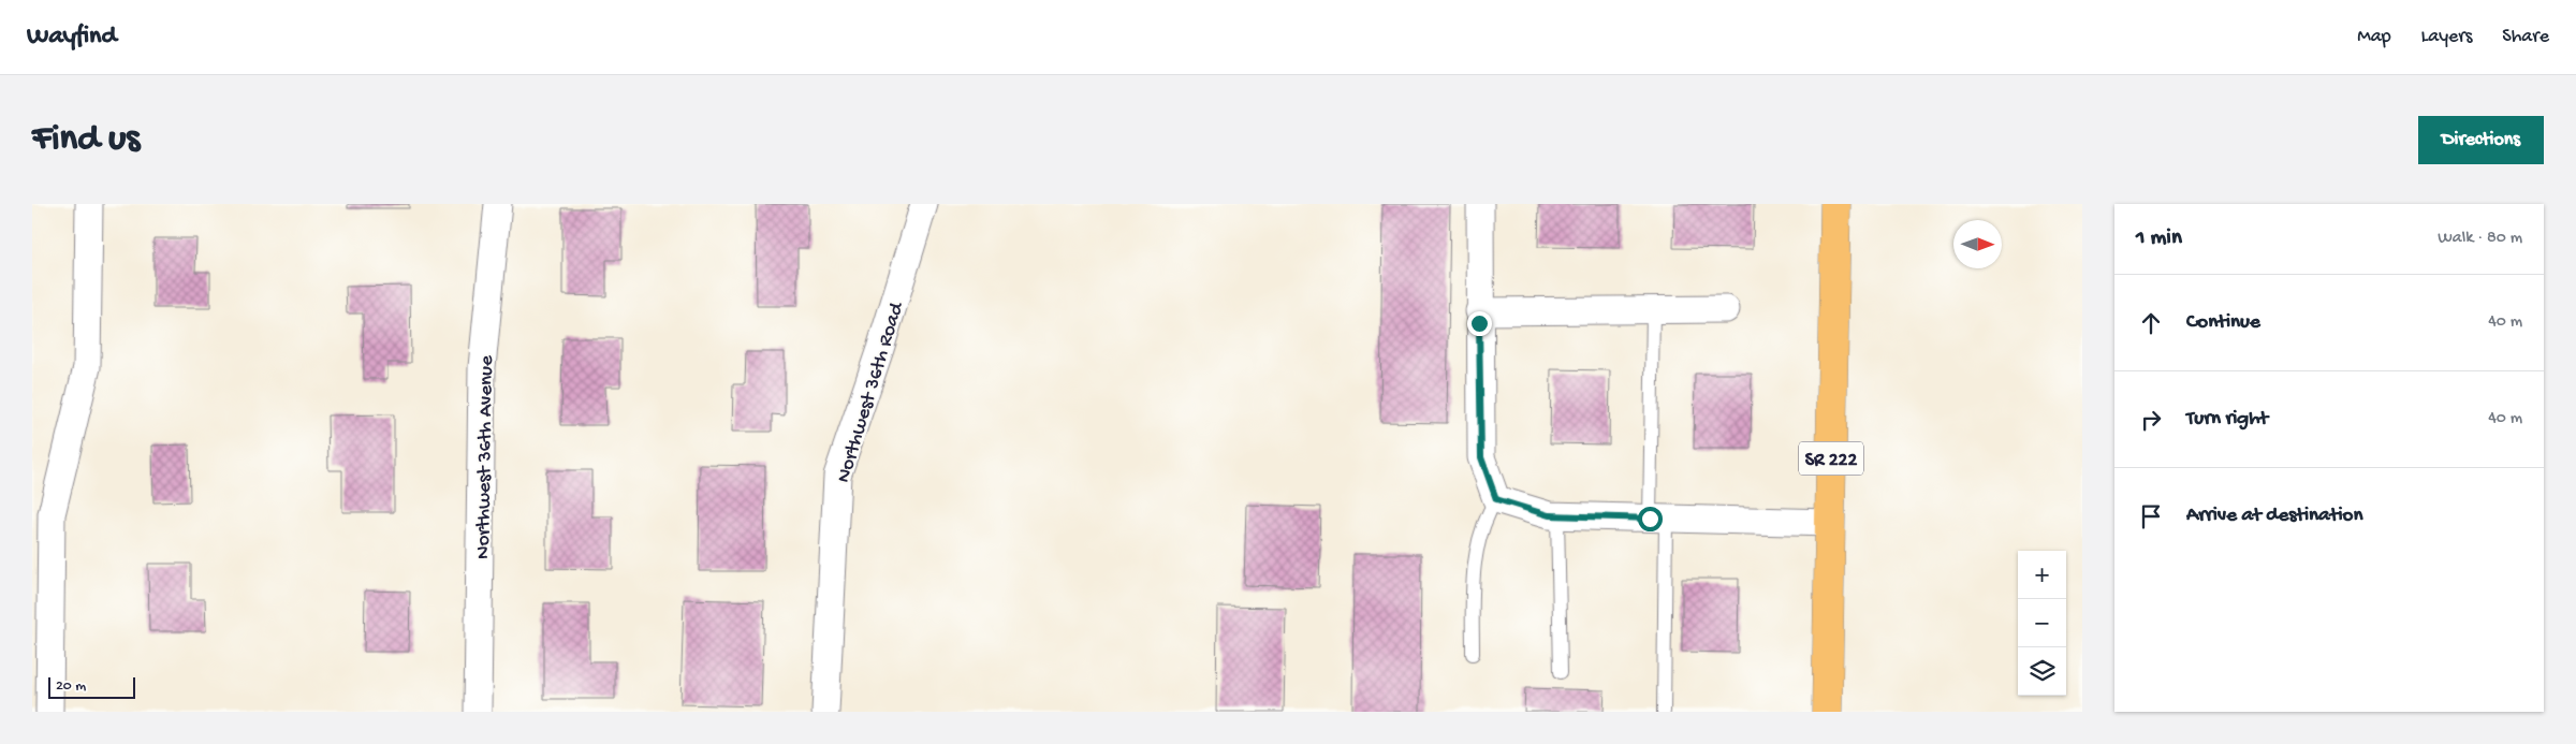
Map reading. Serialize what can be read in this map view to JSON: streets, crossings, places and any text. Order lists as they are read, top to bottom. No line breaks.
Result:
{"streets":{"main road":["SR 222"],"street":["Northwest 36th Road","Northwest 36th Avenue"]},"scale_bar":"20 m","north":"right","page":{"header":"Wayfind","nav":["Map","Layers","Share"],"buttons":"Directions","title":"Find us","heading":["1 min","Walk · 80 m"],"list":[["Continue","40 m"],["Turn right","40 m"],"Arrive at destination"],"map_buttons":["+","−"],"scale":"20 m"}}
